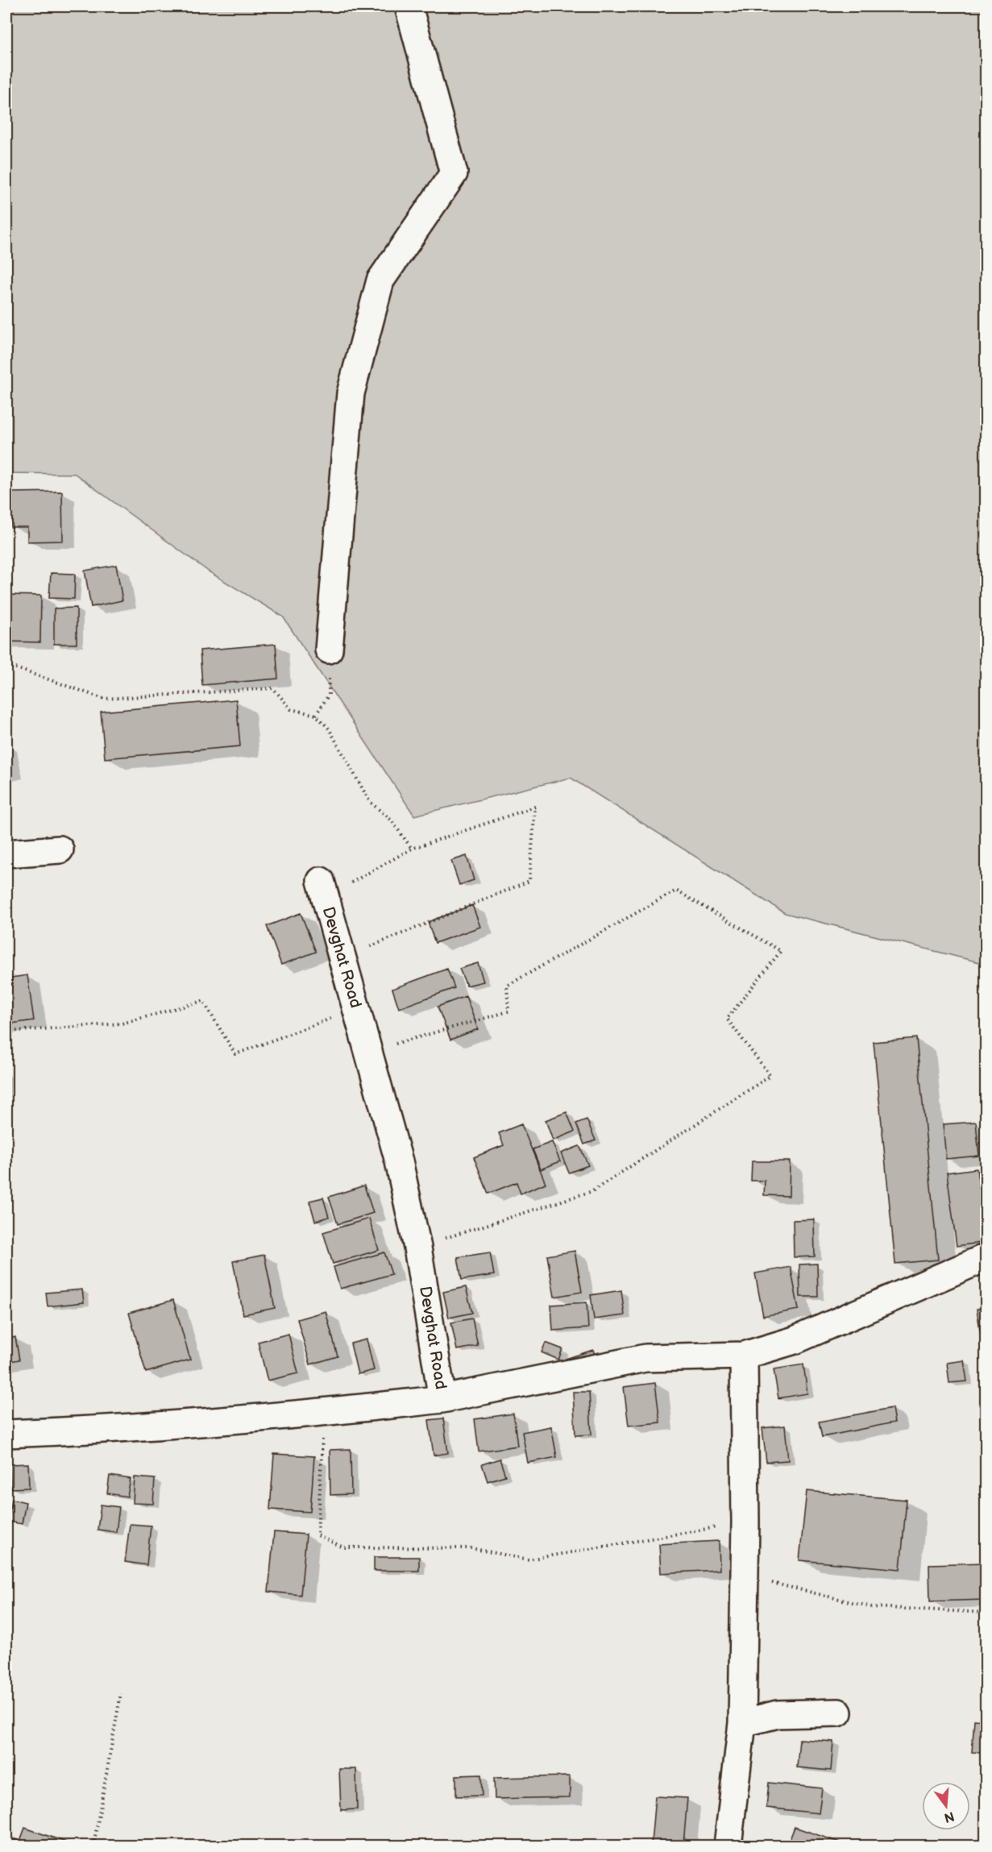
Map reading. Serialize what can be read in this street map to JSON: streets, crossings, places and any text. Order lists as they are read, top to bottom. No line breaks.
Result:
{"streets":{"street":["Devghat Road"]},"north":"bottom"}
